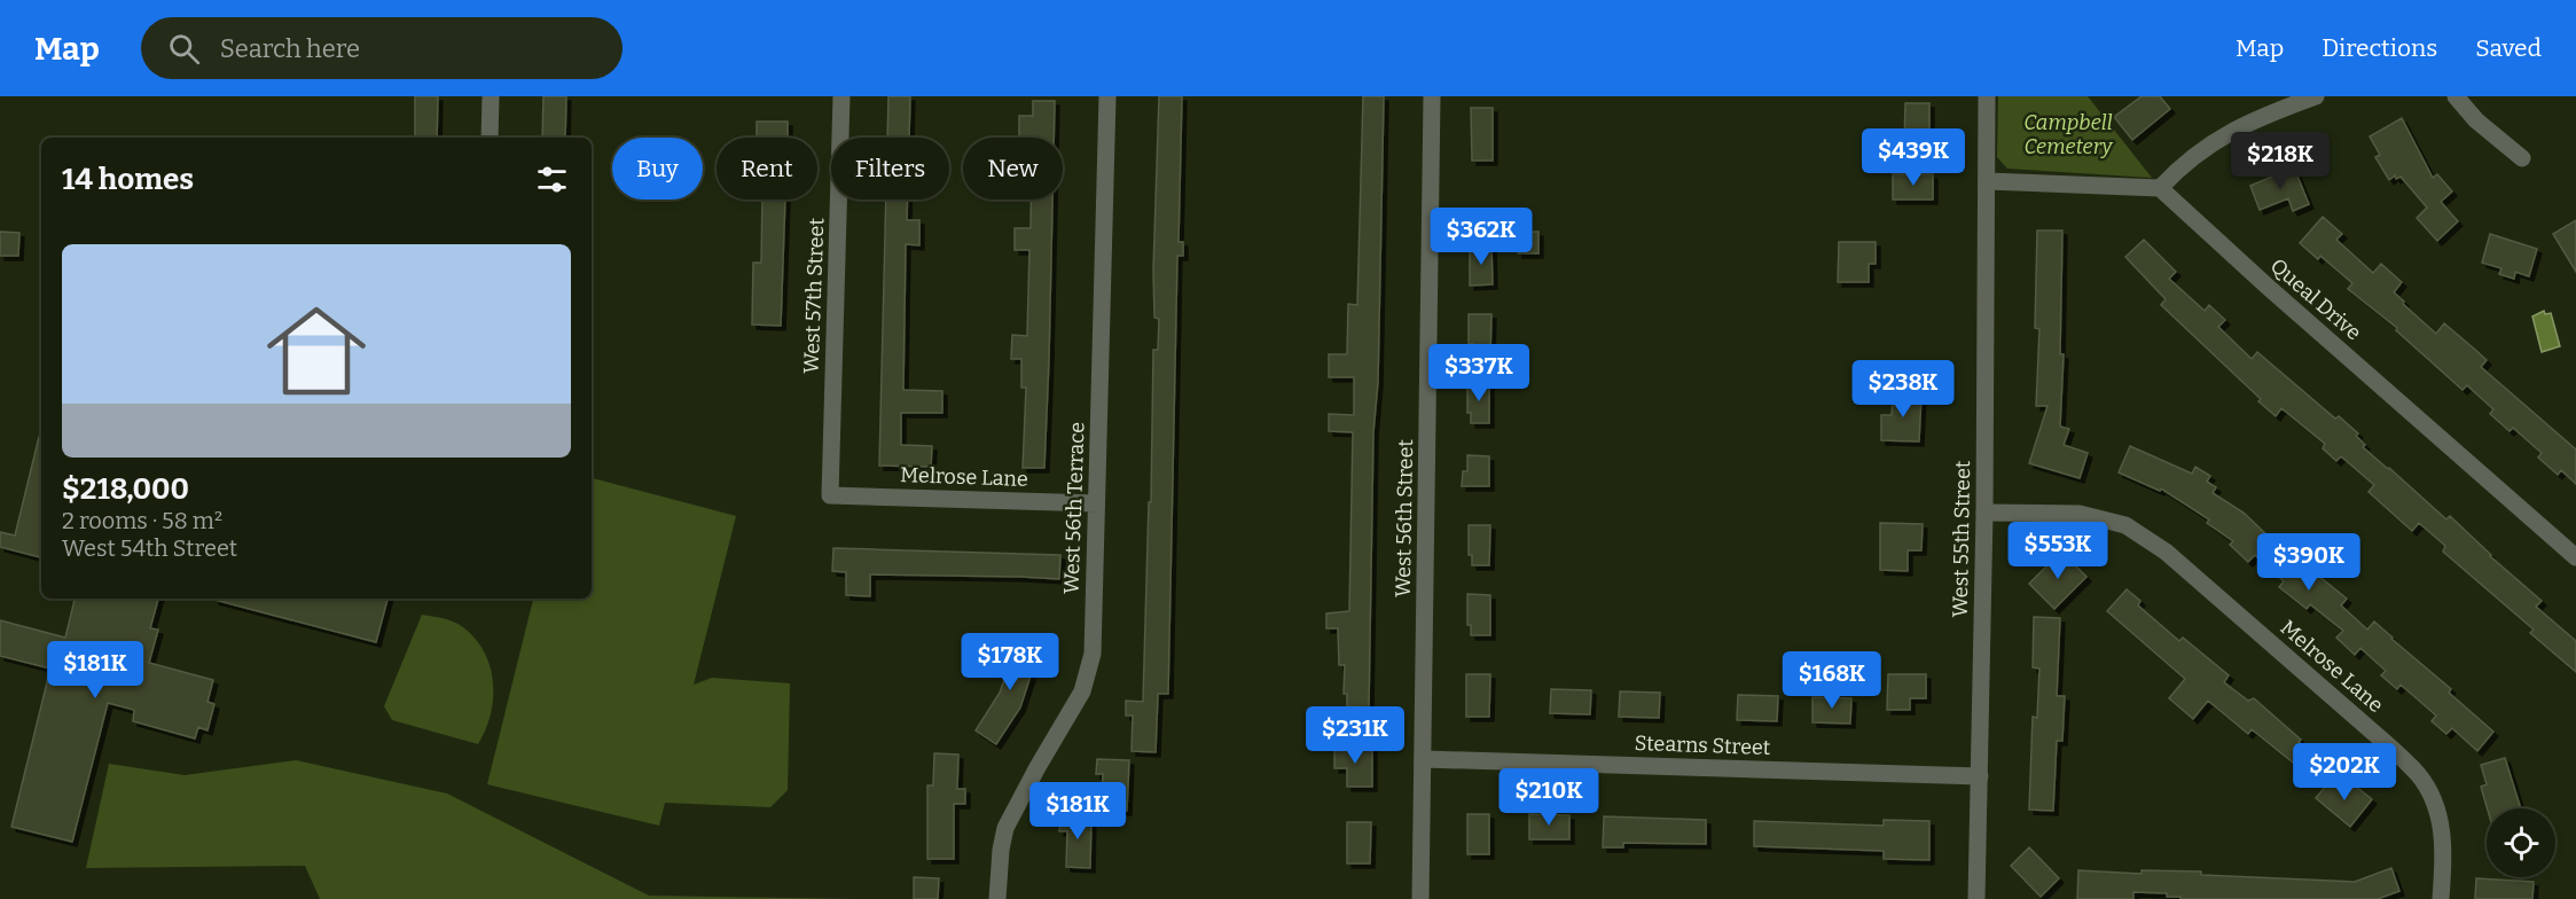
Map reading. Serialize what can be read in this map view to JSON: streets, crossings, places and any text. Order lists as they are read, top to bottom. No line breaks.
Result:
{"streets":{"street":["West 57th Street","Queal Drive","Melrose Lane","West 56th Terrace","West 56th Street","West 55th Street","Stearns Street"]},"crossings":[["West 57th Street","Melrose Lane"],["Melrose Lane","West 56th Terrace"],["Melrose Lane","West 55th Street"],["West 56th Street","Stearns Street"],["West 55th Street","Stearns Street"]],"parks":["Campbell Cemetery"],"page":{"header":"Map","search":"Search here","nav":["Map","Directions","Saved"],"price":["$439K","$218K","$362K","$337K","$238K","$553K","$390K","$178K","$181K","$168K","$231K","$202K","$210K","$181K"],"chip":["Buy","Rent","Filters","New"],"heading":"14 homes","list":[{"name":"$218,000","note":"2 rooms · 58 m² · West 54th Street"}]}}
